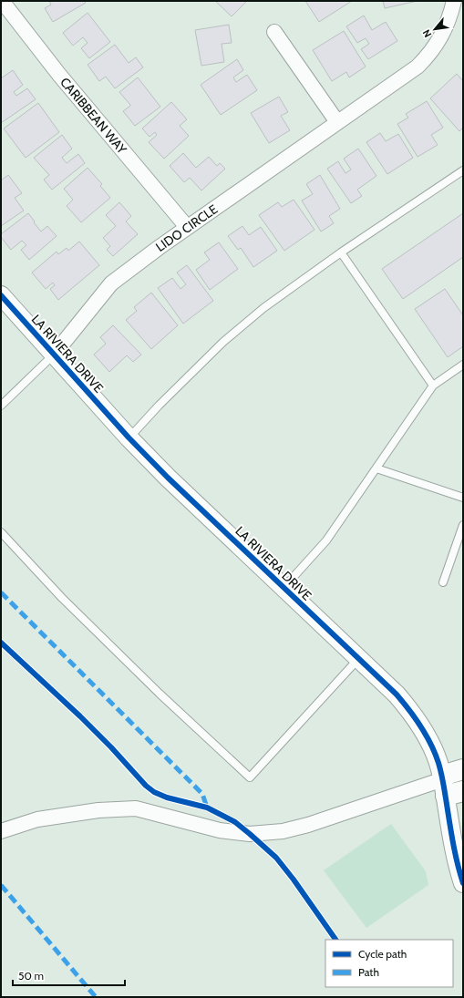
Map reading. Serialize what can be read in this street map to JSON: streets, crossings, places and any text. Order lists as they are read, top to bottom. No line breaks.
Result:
{"streets":{"street":["CARIBBEAN WAY","LIDO CIRCLE","LA RIVIERA DRIVE"]},"crossings":[["CARIBBEAN WAY","LIDO CIRCLE"],["LIDO CIRCLE","LA RIVIERA DRIVE"]],"legend":["Cycle path","Path"],"scale_bar":"50 m","north":"bottom left"}
